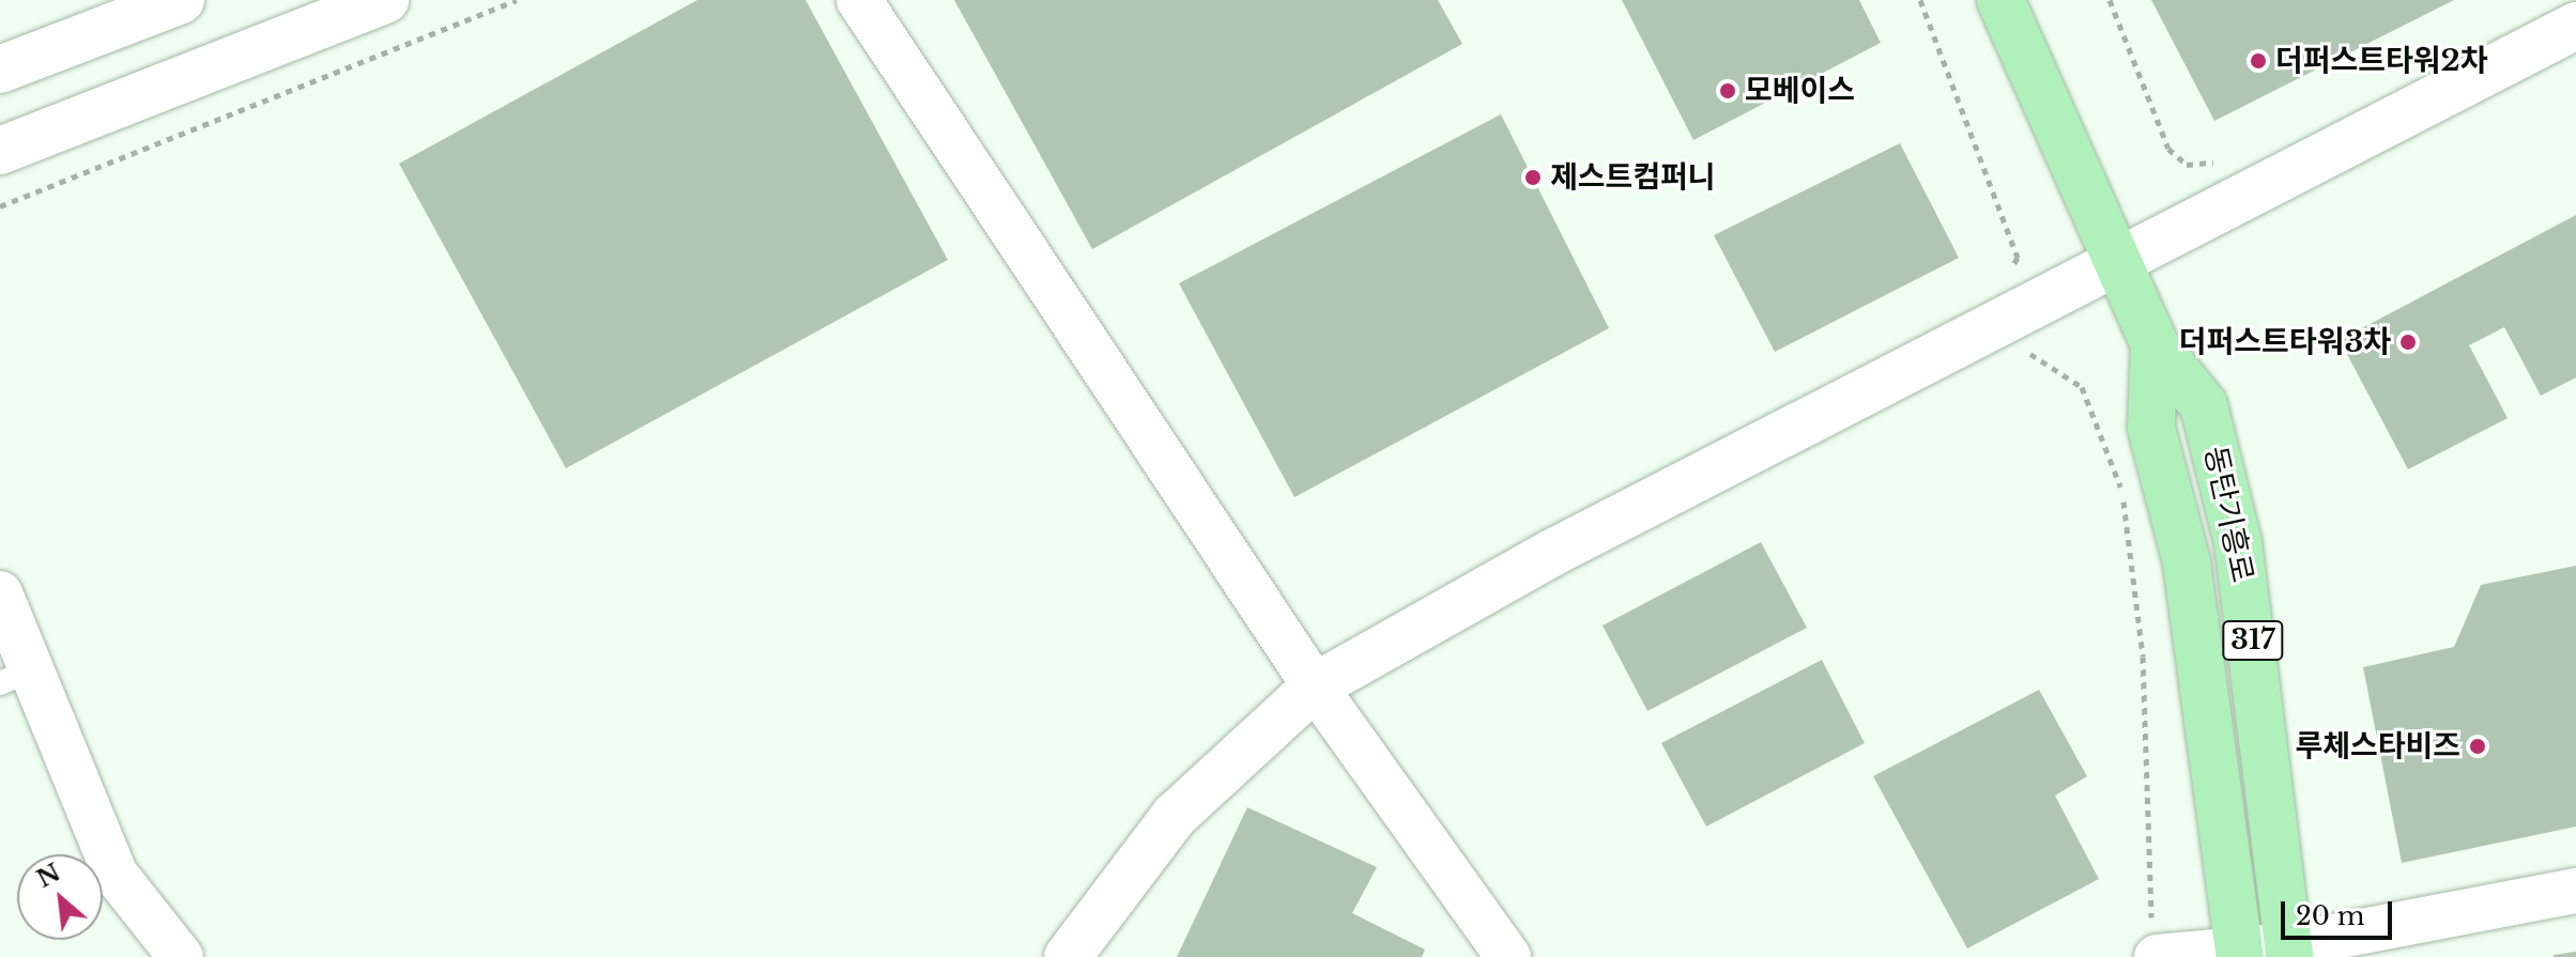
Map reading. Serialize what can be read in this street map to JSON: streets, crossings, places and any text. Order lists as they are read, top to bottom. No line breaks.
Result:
{"streets":{"main road":["동탄기흥로","317"]},"places":["더퍼스트타워2차","모베이스","제스트컴퍼니","더퍼스트타워3차","루체스타비즈"],"scale_bar":"20 m","north":"top left"}
